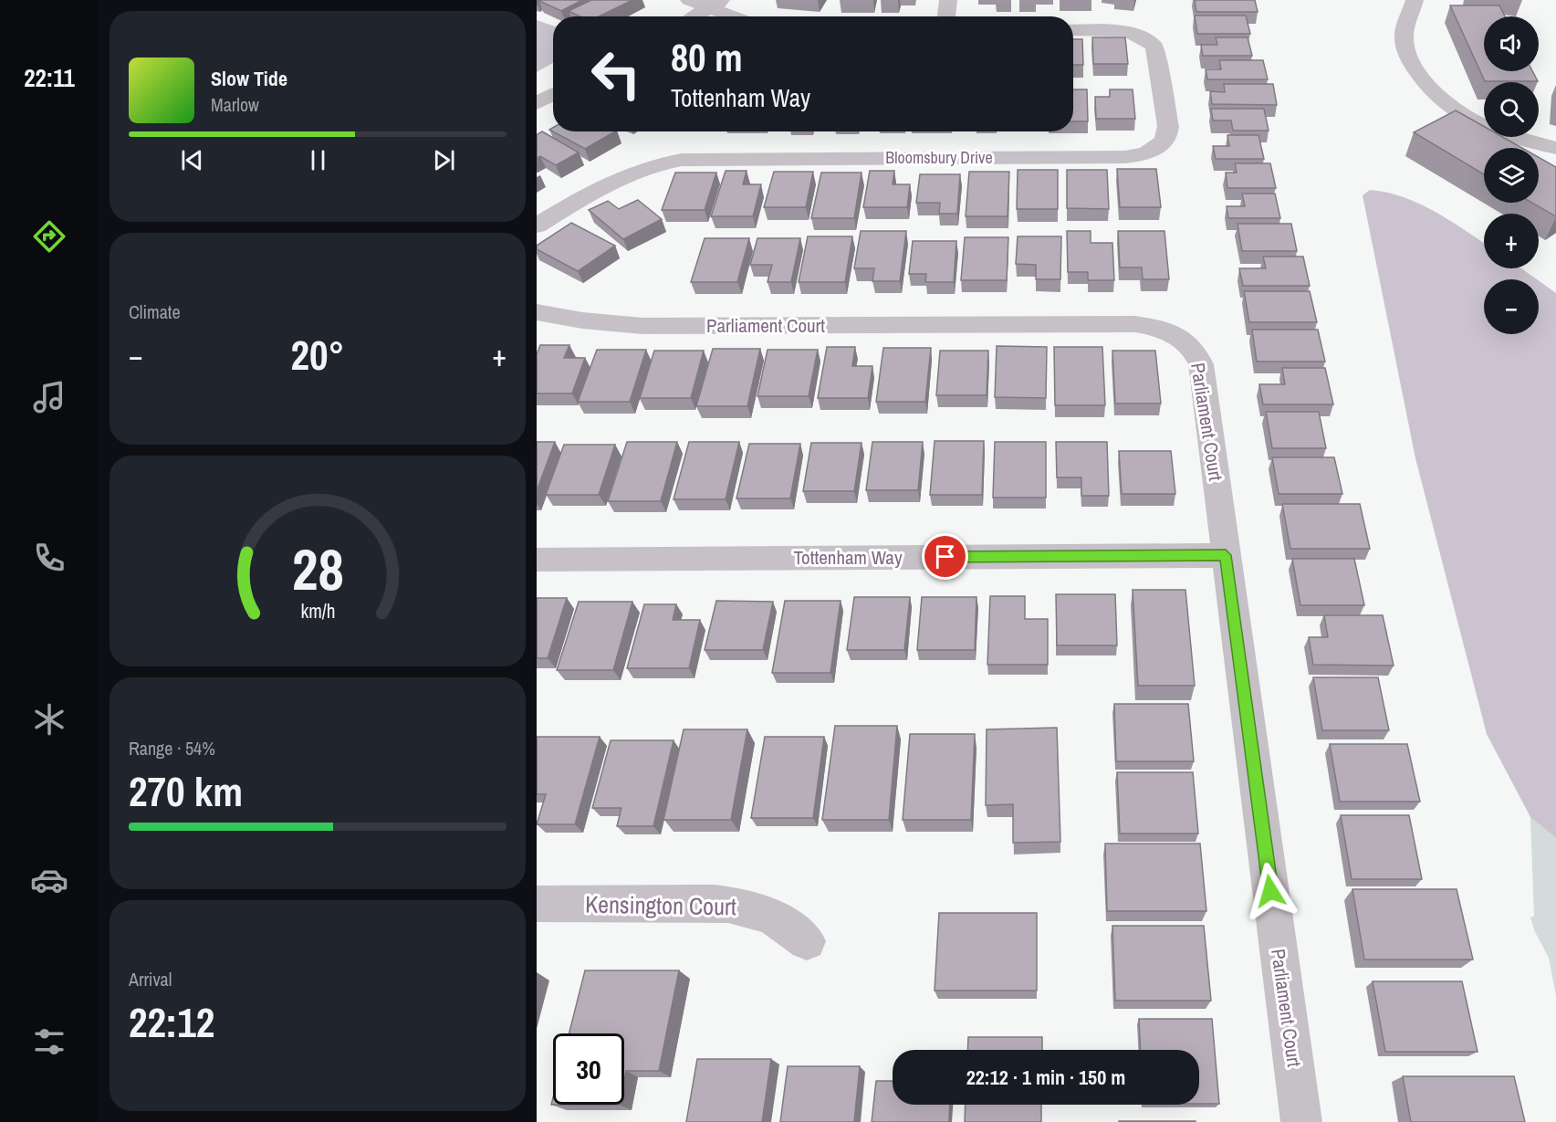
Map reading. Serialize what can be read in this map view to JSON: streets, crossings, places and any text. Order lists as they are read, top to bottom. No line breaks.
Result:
{"streets":{"street":["Bloomsbury Drive","Parliament Court","Tottenham Way","Kensington Court"]},"crossings":[["Parliament Court","Tottenham Way"]],"page":{"tabs":"22:11","map_buttons":["+","−"],"turn":["80 m","Tottenham Way"],"song":["Slow Tide","Marlow"],"tile":["Climate",["Range · 54%","270 km"],["Arrival","22:12"]],"heat":["−","20°","+"],"limit":"30","trip":"22:12 · 1 min · 150 m","gauge":["28","km/h"]}}
